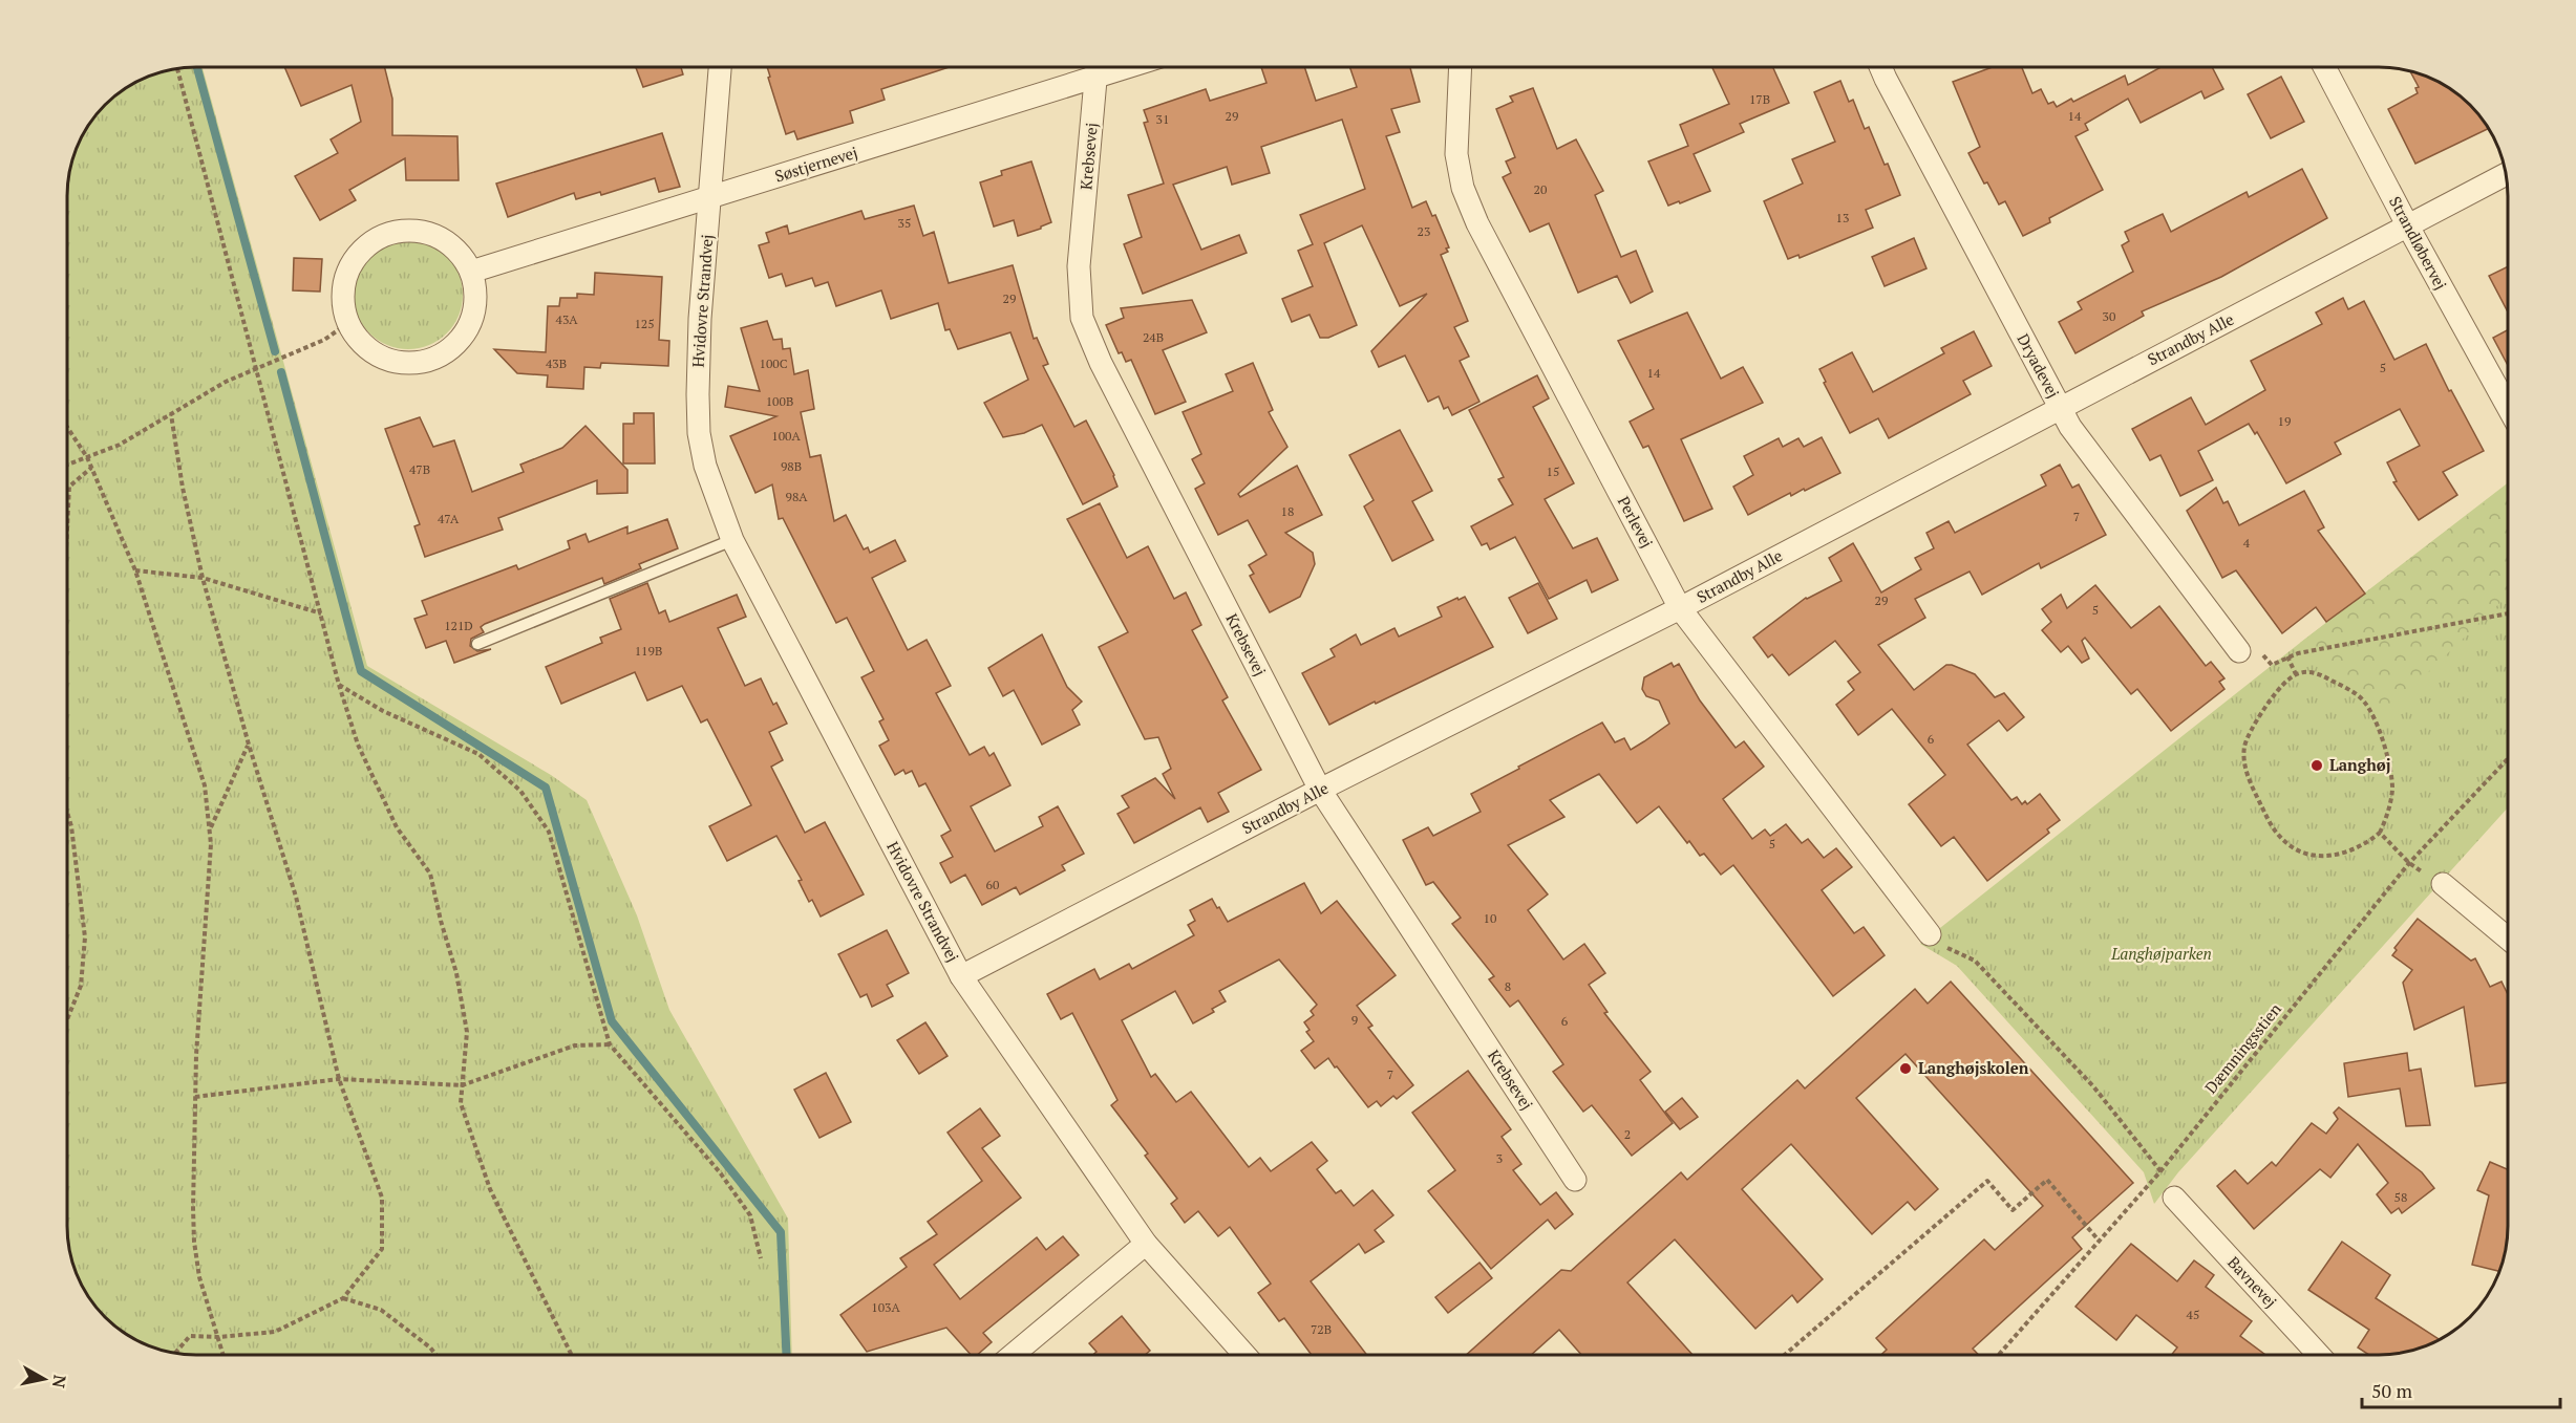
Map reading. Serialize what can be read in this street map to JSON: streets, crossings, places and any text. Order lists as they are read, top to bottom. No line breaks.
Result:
{"streets":{"street":["Krebsevej","Søstjernevej","Strandløbervej","Hvidovre Strandvej","Strandby Alle","Dryadevej","Perlevej","Bavnevej"],"path":["Dæmningsstien"]},"crossings":[["Krebsevej","Strandby Alle"],["Søstjernevej","Hvidovre Strandvej"],["Strandløbervej","Strandby Alle"],["Hvidovre Strandvej","Strandby Alle"],["Strandby Alle","Dryadevej"],["Strandby Alle","Perlevej"]],"parks":["Langhøjparken"],"places":["Langhøj","Langhøjskolen"],"house_numbers":["17B","29","14","31","20","13","35","23","29","30","43A","125","24B","43B","100C","5","14","100B","19","100A","98B","47B","15","98A","18","7","47A","4","29","5","121D","119B","6","5","60","10","8","9","6","7","2","3","58","103A","45","72B"],"scale_bar":"50 m","north":"right"}
